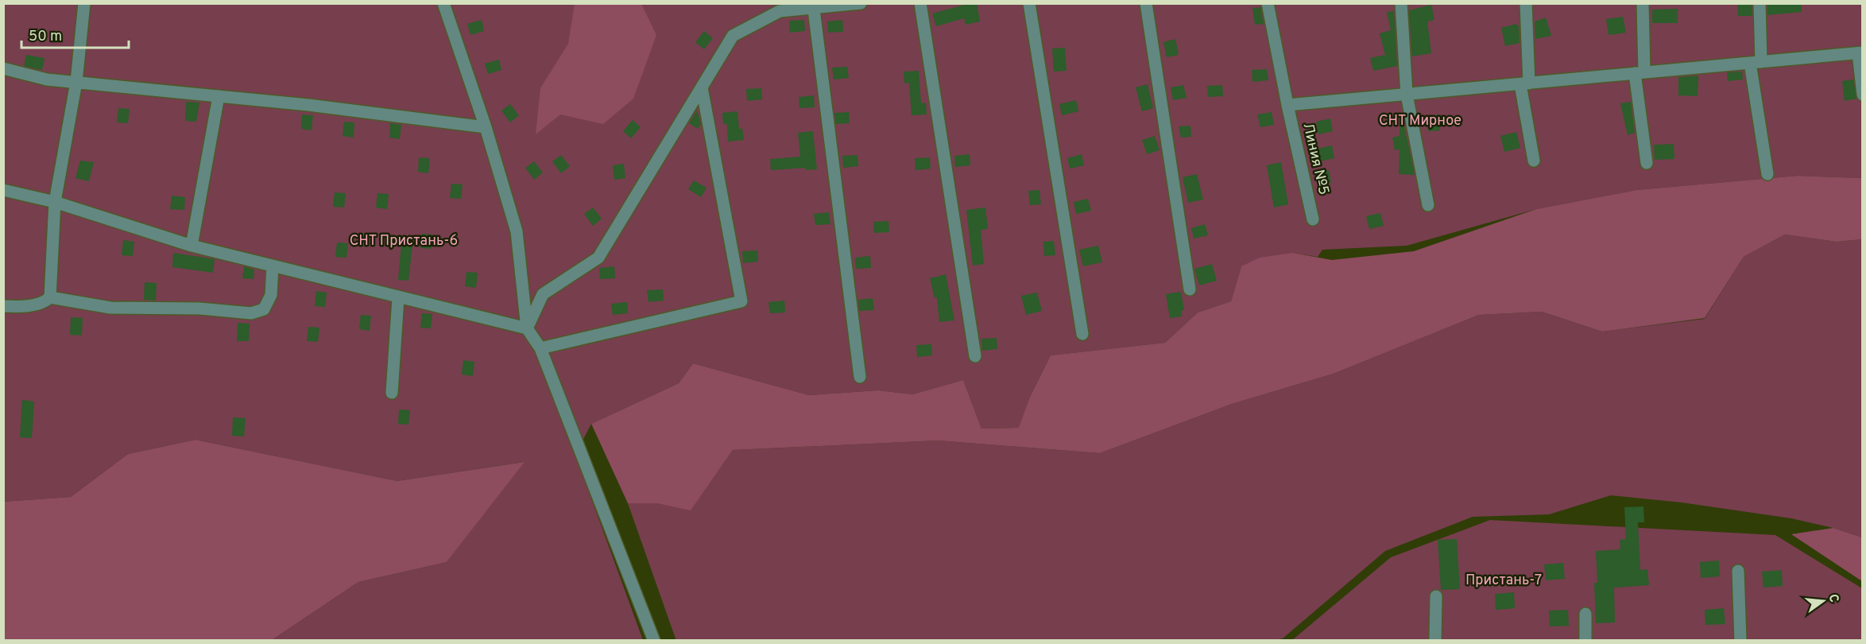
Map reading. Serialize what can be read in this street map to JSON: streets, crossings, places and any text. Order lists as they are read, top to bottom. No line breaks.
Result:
{"streets":{"street":["Линия №5"]},"parks":["СНТ Мирное","СНТ Пристань-6","Пристань-7"],"scale_bar":"50 m","north":"right"}
